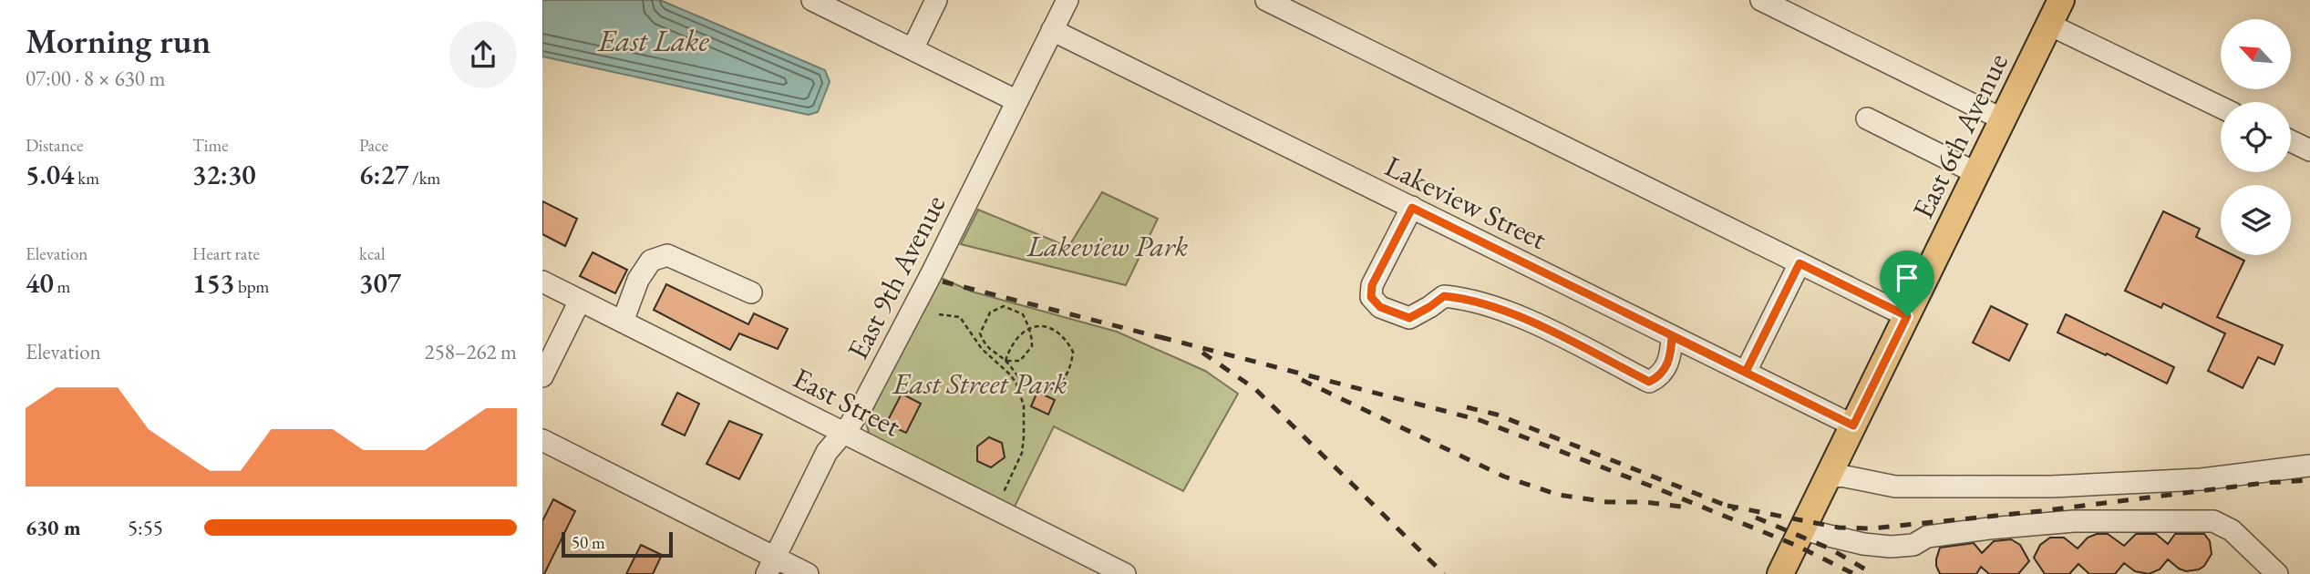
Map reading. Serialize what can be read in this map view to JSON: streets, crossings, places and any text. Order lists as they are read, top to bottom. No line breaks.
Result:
{"streets":{"main road":["East 6th Avenue"],"street":["Lakeview Street","East 9th Avenue","East Street"]},"crossings":[["East 6th Avenue","Lakeview Street"],["Lakeview Street","East 9th Avenue"],["East 9th Avenue","East Street"]],"water":["East Lake"],"parks":["Lakeview Park","East Street Park"],"scale_bar":"50 m","north":"top left","page":{"heading":["Morning run","07:00 · 8 × 630 m"],"stats":[["Distance","5.04 km"],["Time","32:30"],["Pace","6:27 /km"],["Elevation","40 m"],["Heart rate","153 bpm"],["kcal","307"]],"chart":["Elevation","258–262 m"],"list":[{"name":"630 m","note":"5:55"}],"scale":"50 m"}}
